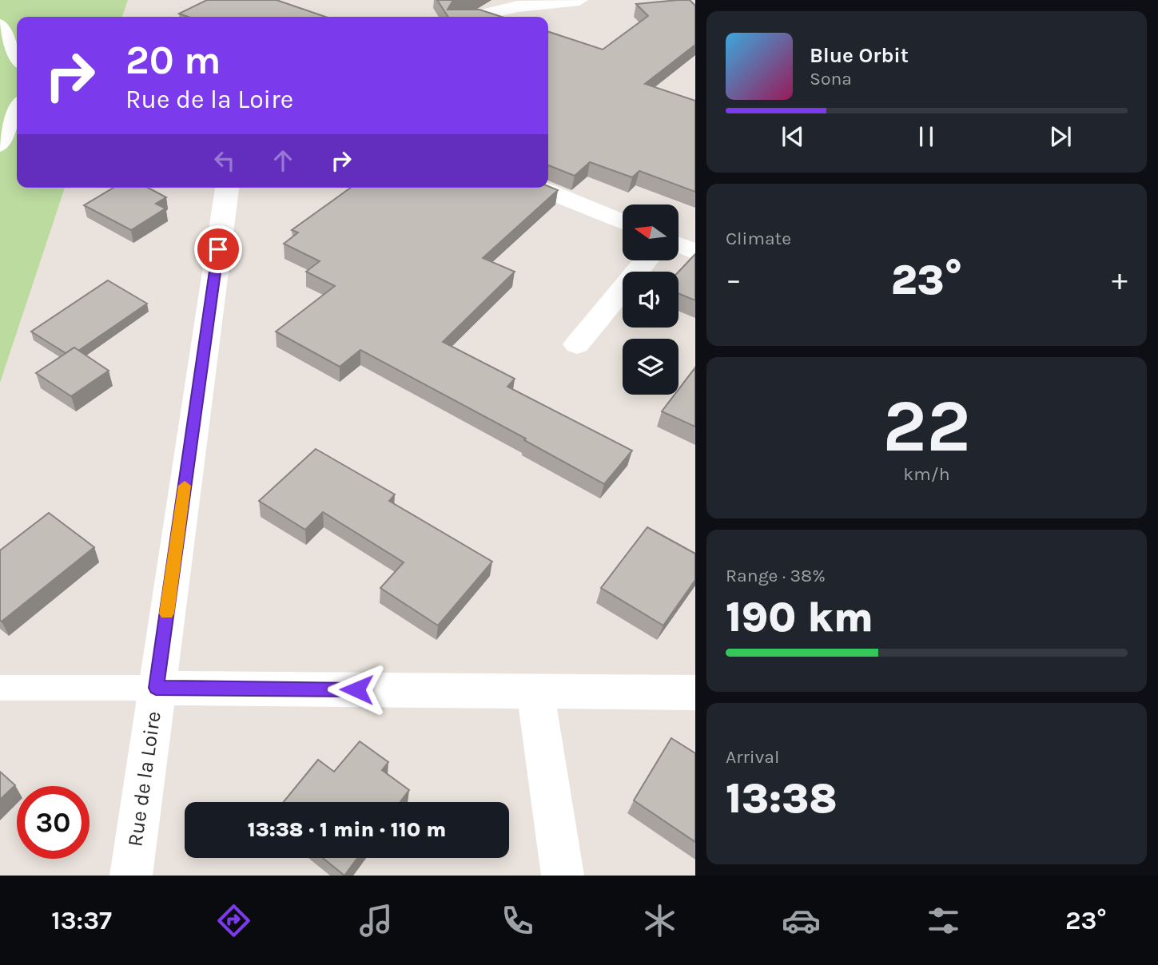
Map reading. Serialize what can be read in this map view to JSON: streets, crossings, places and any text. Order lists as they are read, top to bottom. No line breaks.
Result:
{"streets":{"street":["Rue de la Loire"]},"north":"left","page":{"turn":["20 m","Rue de la Loire"],"song":["Blue Orbit","Sona"],"tile":["Climate",["22","km/h"],["Range · 38%","190 km"],["Arrival","13:38"]],"heat":["−","23°","+"],"limit":"30","trip":"13:38 · 1 min · 110 m","tabs":["13:37","23°"]}}
